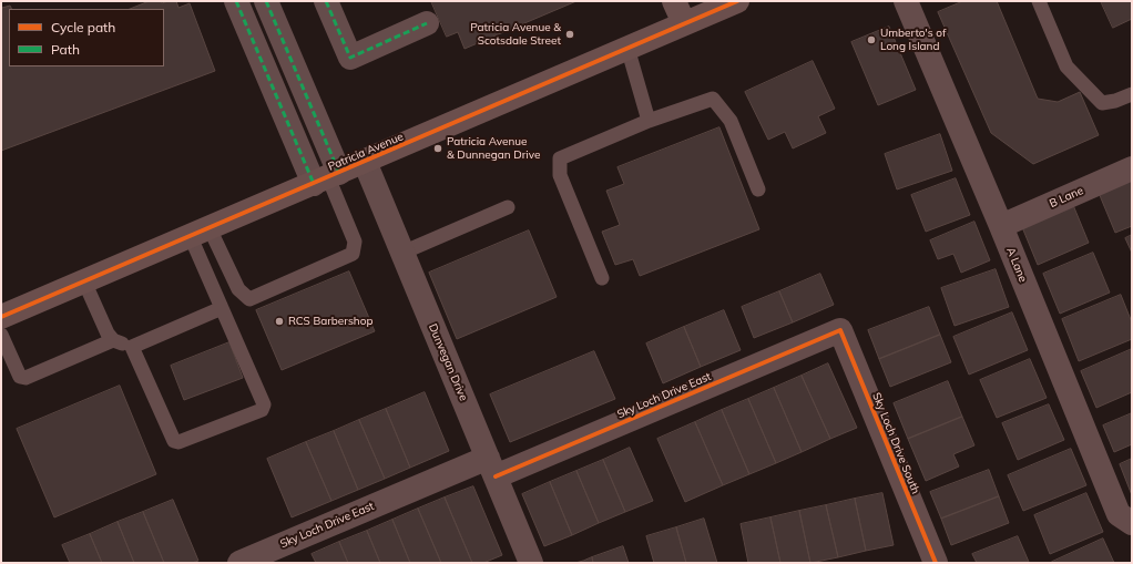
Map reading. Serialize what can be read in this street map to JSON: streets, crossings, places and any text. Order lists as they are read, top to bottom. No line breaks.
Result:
{"streets":{"street":["Patricia Avenue","B Lane","A Lane","Dunvegan Drive","Sky Loch Drive East","Sky Loch Drive South"]},"crossings":[["Patricia Avenue","Dunvegan Drive"],["B Lane","A Lane"],["Dunvegan Drive","Sky Loch Drive East"],["Sky Loch Drive East","Sky Loch Drive South"]],"places":["Patricia Avenue & Scotsdale Street","Umberto's of Long Island","Patricia Avenue & Dunnegan Drive","RCS Barbershop"],"legend":["Cycle path","Path"]}
